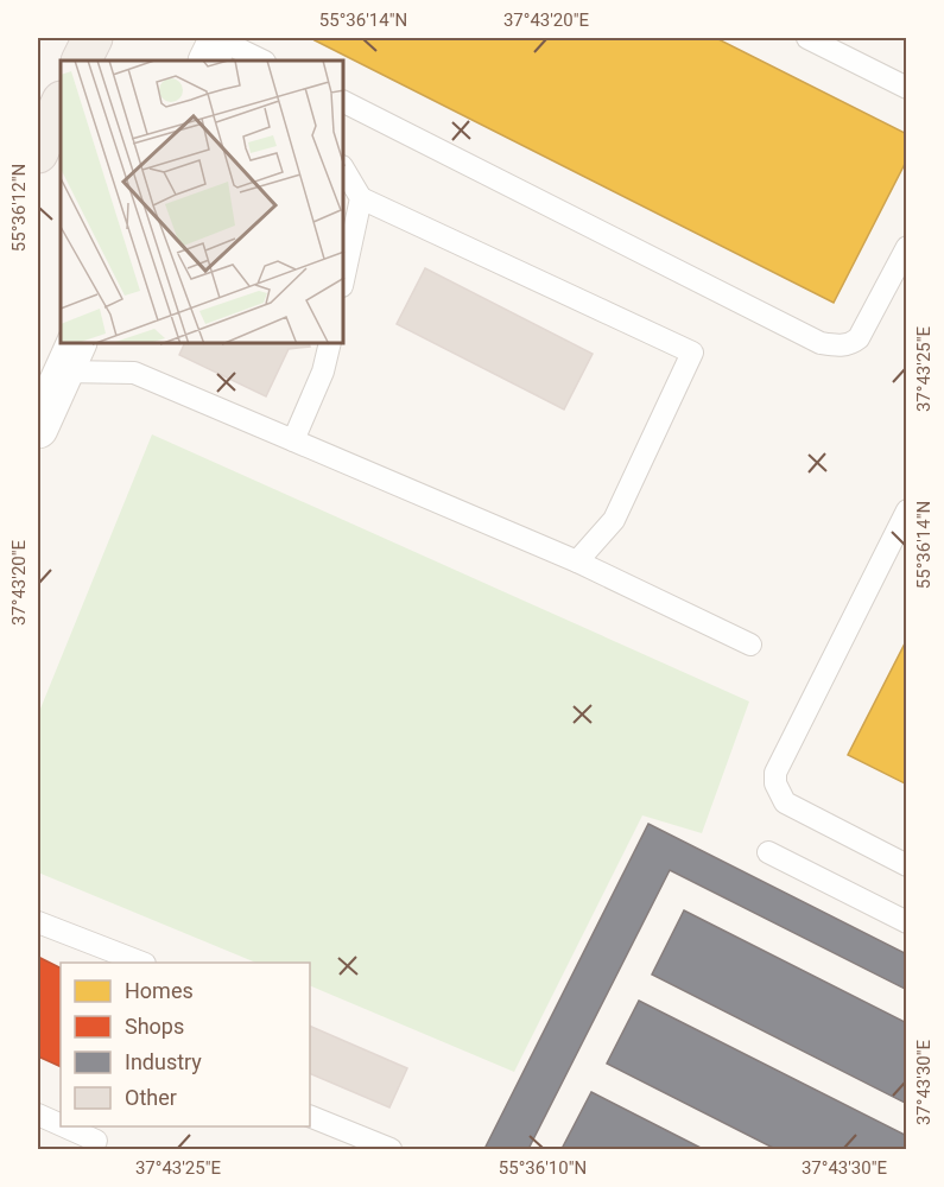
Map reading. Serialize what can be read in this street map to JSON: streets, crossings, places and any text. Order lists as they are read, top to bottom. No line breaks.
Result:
{"legend":["Homes","Shops","Industry","Other"],"coordinates":["55°36'14\"N","37°43'20\"E","55°36'12\"N","37°43'25\"E","37°43'30\"E","55°36'10\"N"]}
